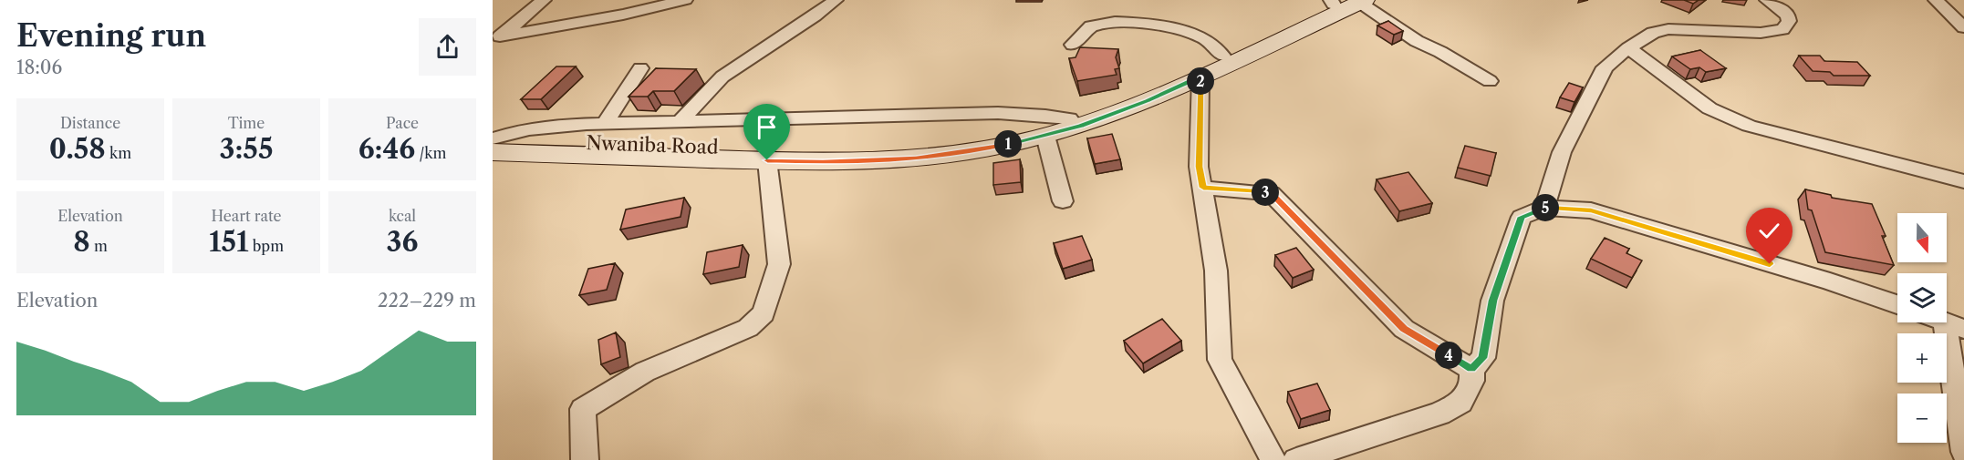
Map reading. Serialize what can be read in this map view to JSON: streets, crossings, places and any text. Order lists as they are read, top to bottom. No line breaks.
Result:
{"streets":{"main road":["Nwaniba Road"]},"north":"bottom","page":{"heading":["Evening run","18:06"],"pins":["2","1","3","5","4"],"stats":[["Distance","0.58 km"],["Time","3:55"],["Pace","6:46 /km"],["Elevation","8 m"],["Heart rate","151 bpm"],["kcal","36"]],"map_buttons":["+","−"],"chart":["Elevation","222–229 m"]}}
